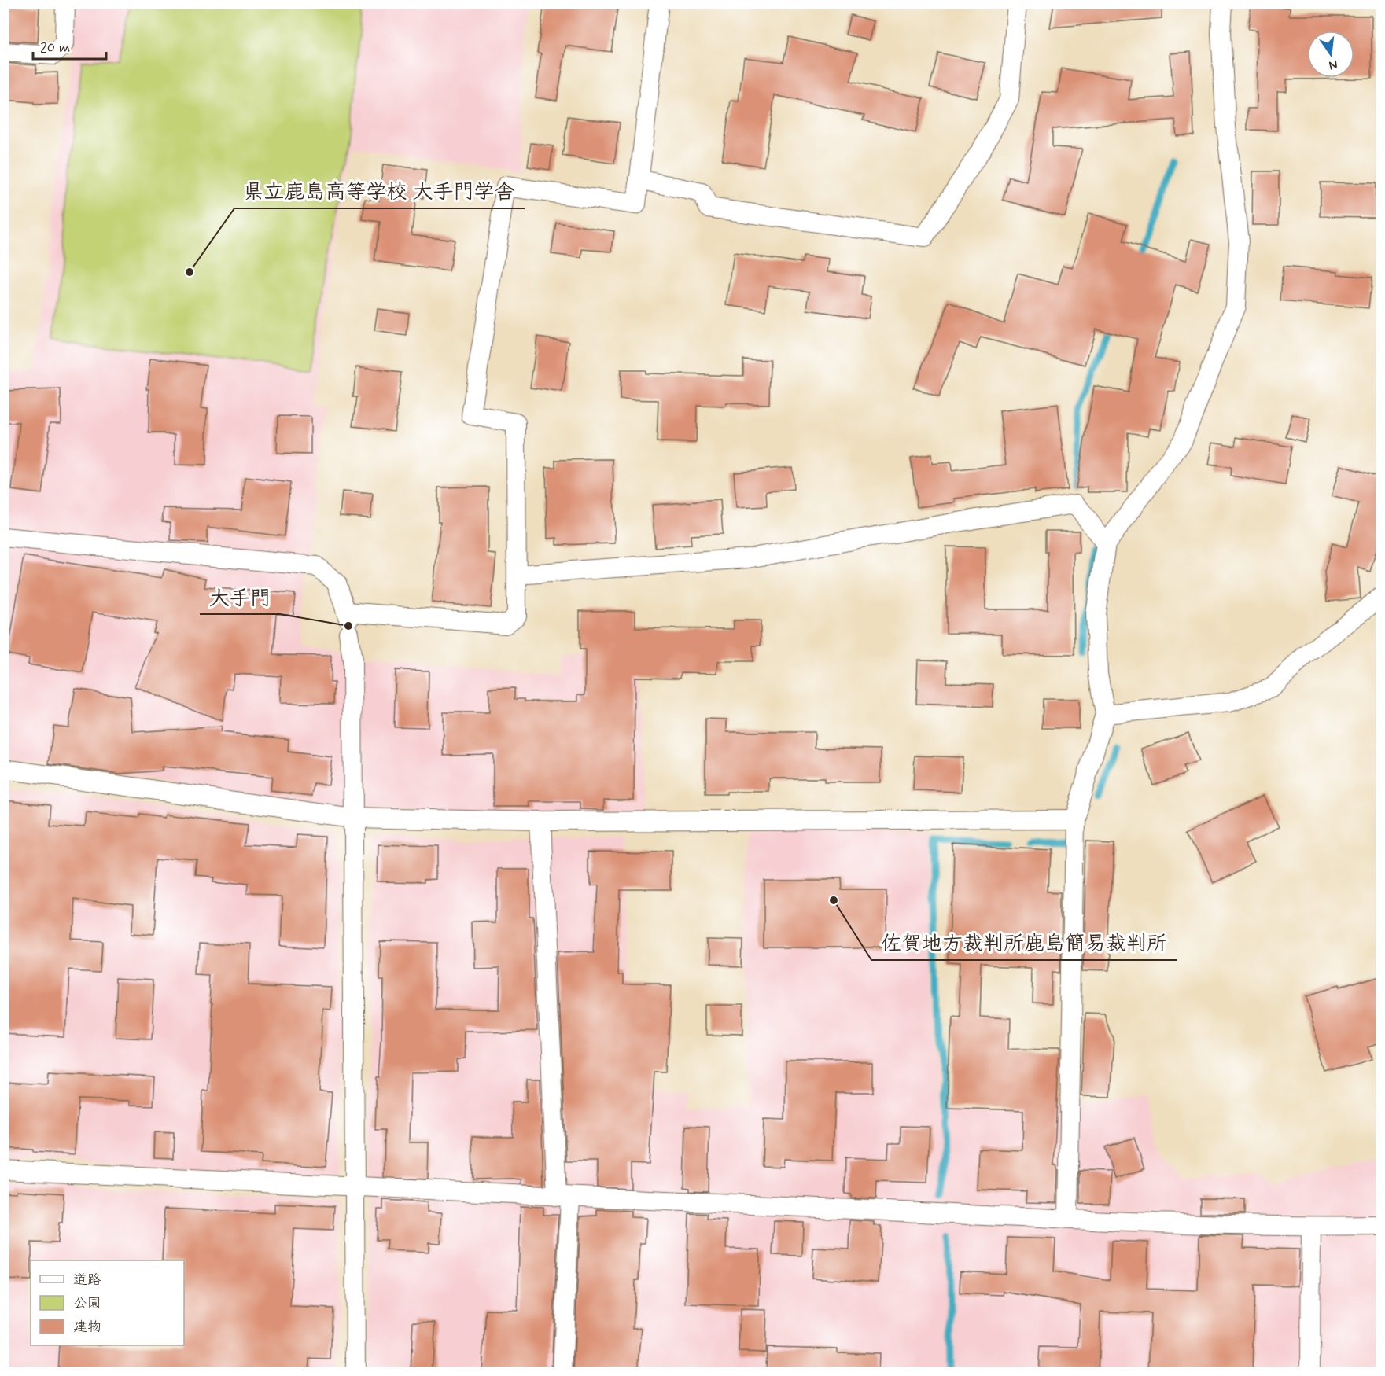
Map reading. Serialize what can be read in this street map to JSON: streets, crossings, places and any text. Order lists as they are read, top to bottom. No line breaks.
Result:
{"places":["県立鹿島高等学校 大手門学舎","大手門","佐賀地方裁判所鹿島簡易裁判所"],"legend":["道路","公園","建物"],"scale_bar":"20 m","north":"bottom"}
